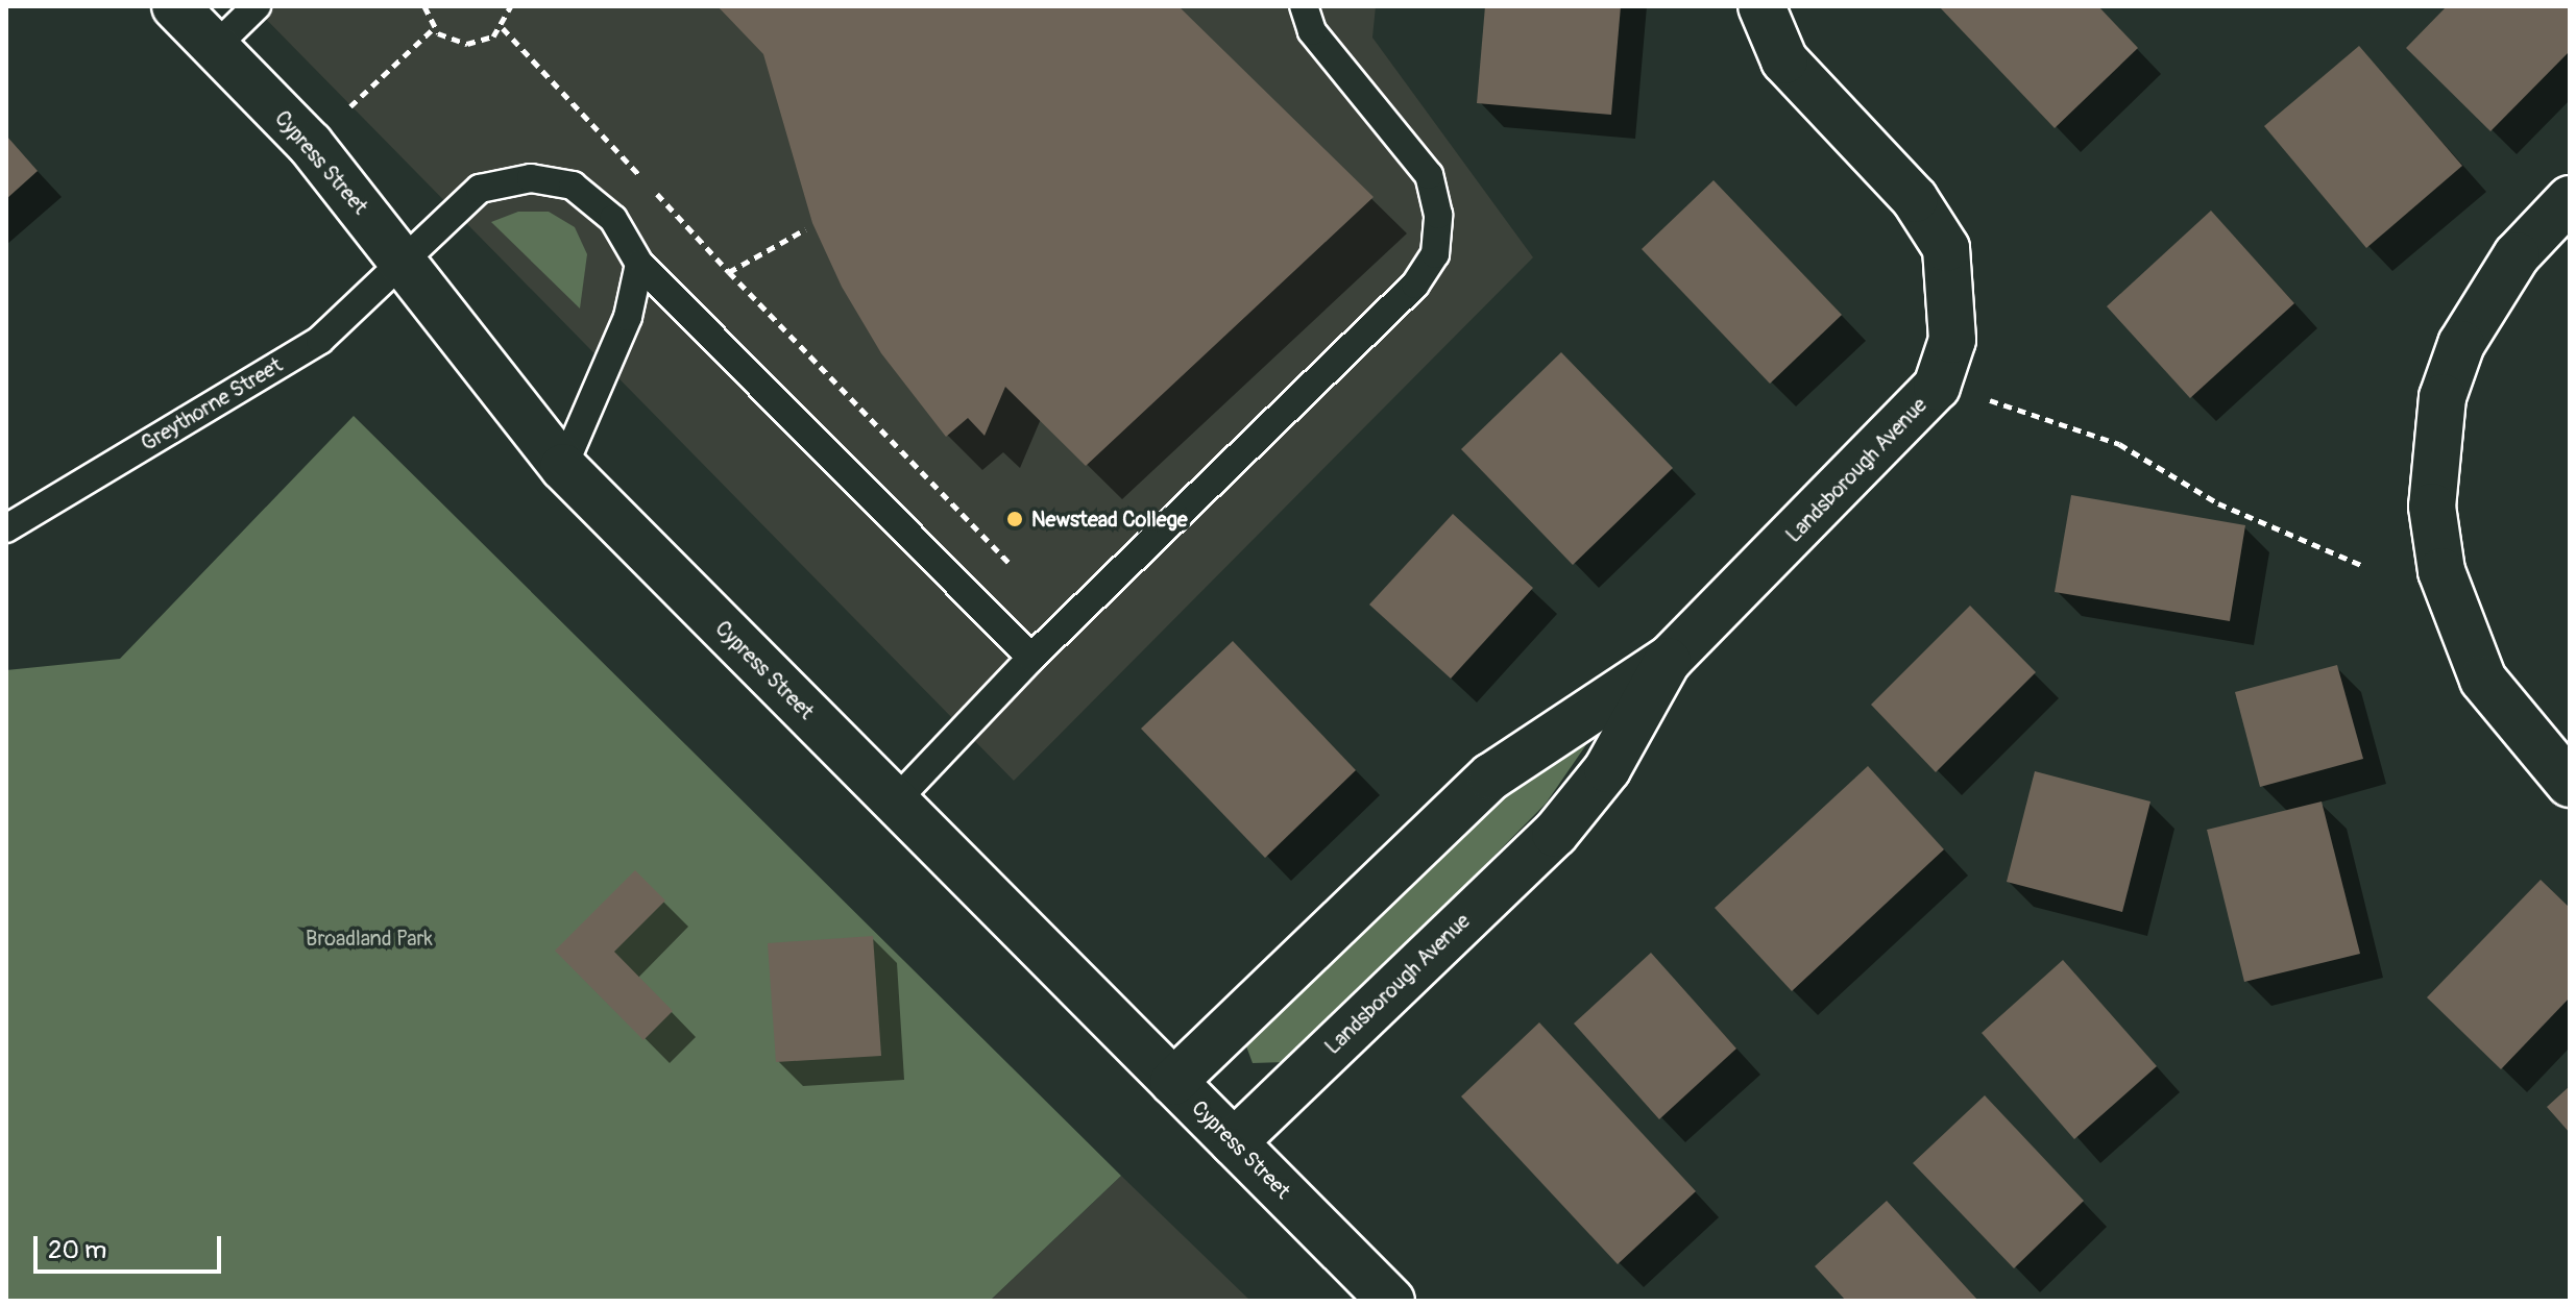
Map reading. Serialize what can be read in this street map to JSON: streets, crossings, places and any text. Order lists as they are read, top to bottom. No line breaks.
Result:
{"streets":{"street":["Cypress Street","Landsborough Avenue"],"lane":["Greythorne Street"]},"crossings":[["Cypress Street","Greythorne Street"],["Cypress Street","Landsborough Avenue"]],"parks":["Broadland Park"],"places":["Newstead College"],"scale_bar":"20 m"}
